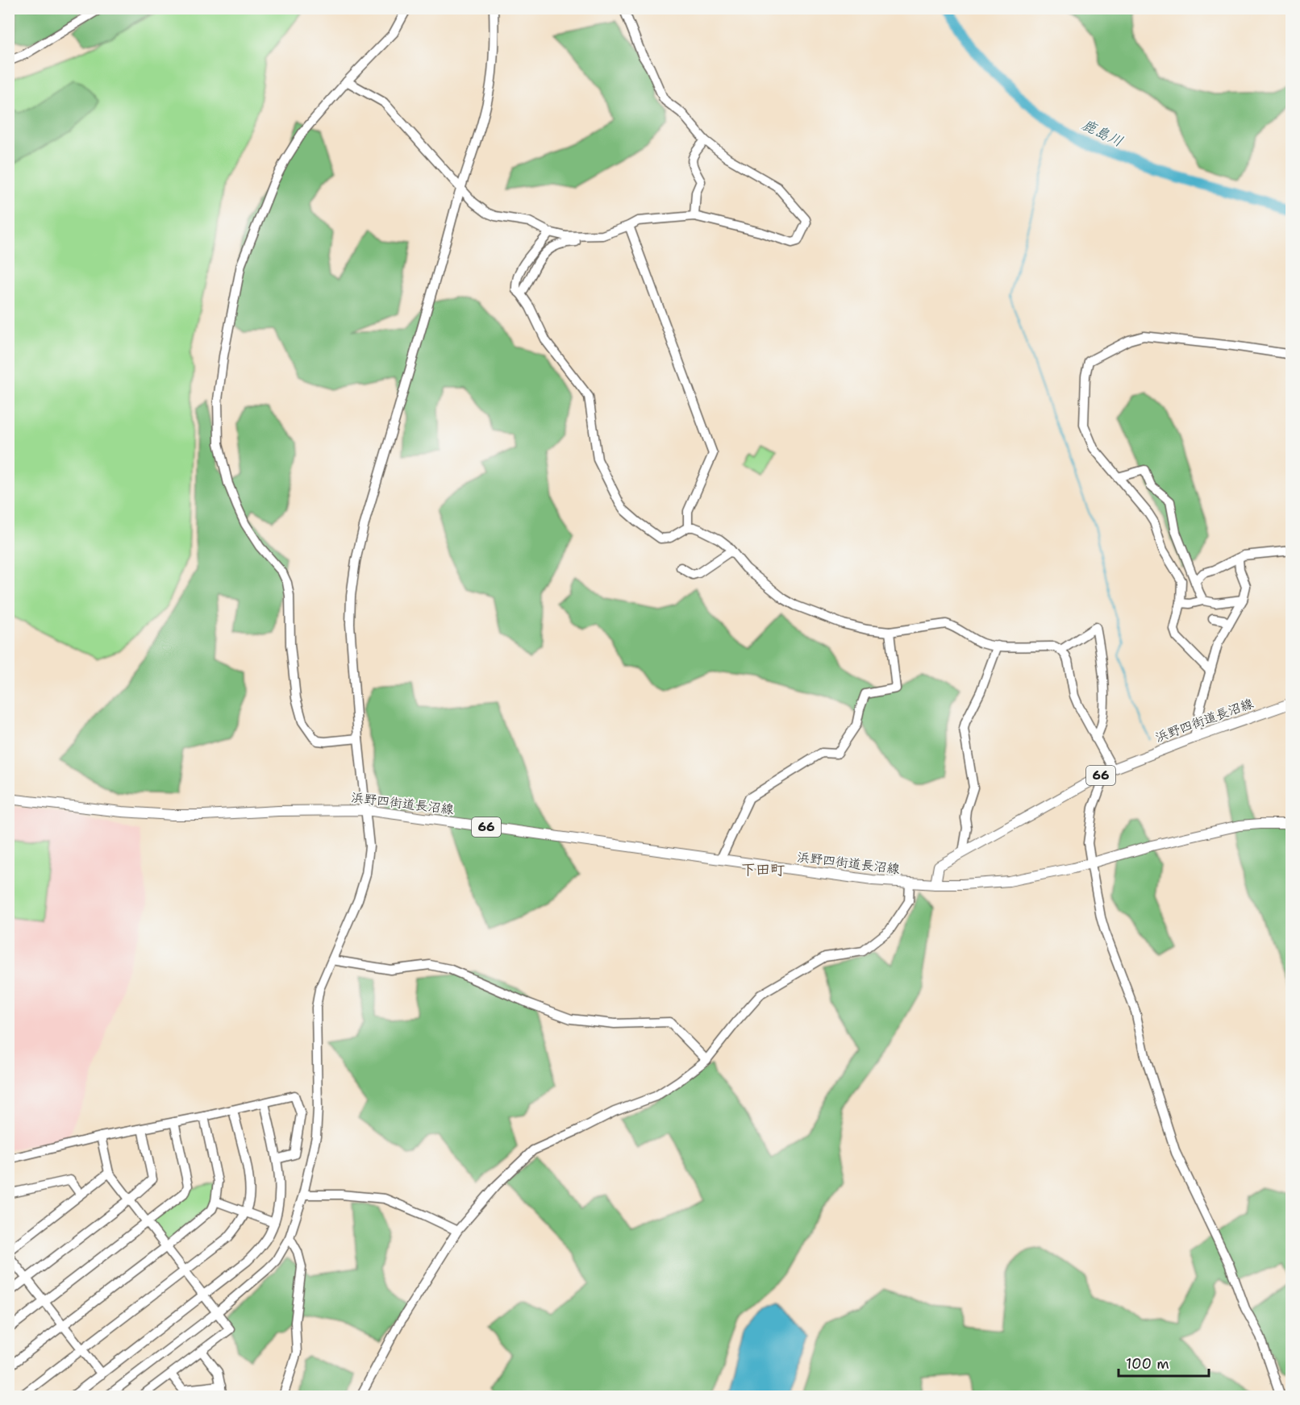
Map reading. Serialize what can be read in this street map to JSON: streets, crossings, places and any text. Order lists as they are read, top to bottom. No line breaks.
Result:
{"streets":{"main road":["浜野四街道長沼線","66"]},"districts":["下田町"],"water":["鹿島川"],"scale_bar":"100 m"}
